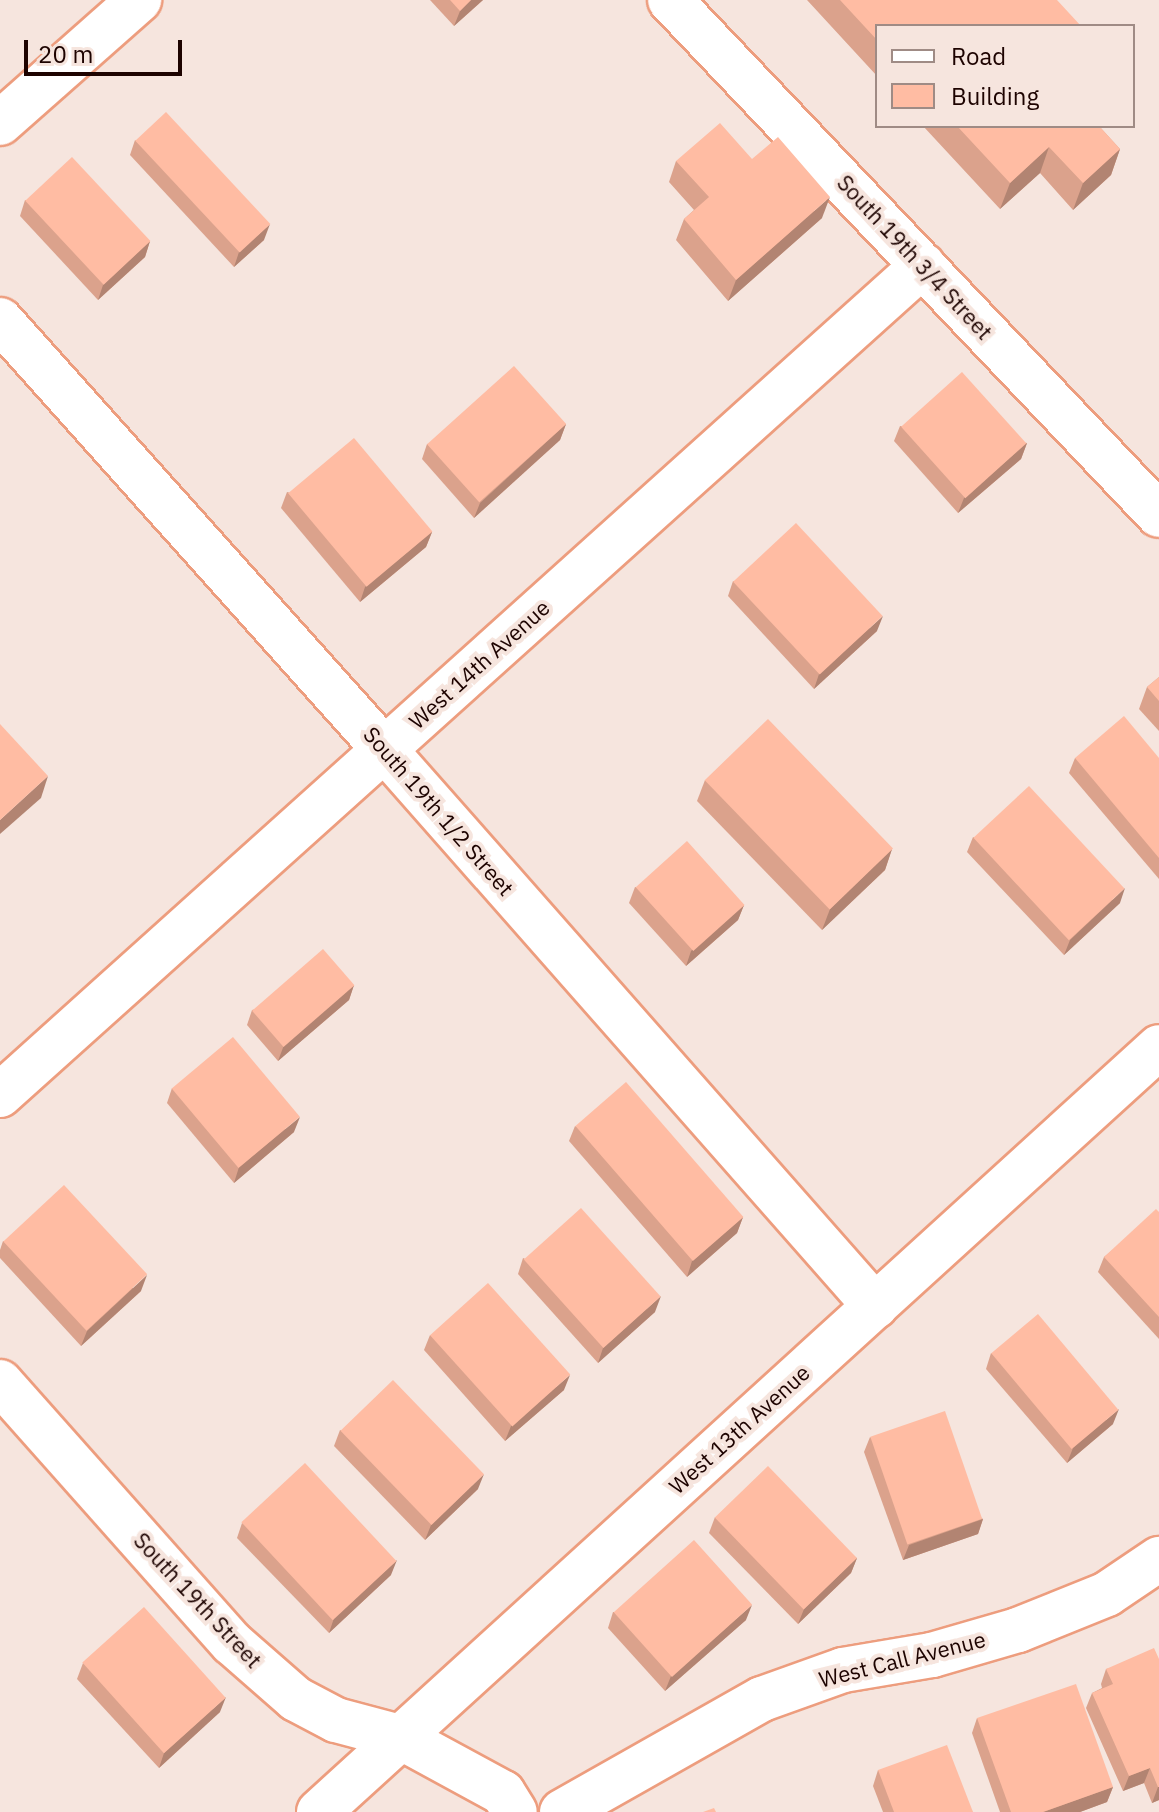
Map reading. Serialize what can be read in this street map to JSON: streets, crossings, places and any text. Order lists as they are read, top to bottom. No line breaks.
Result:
{"streets":{"street":["South 19th 3/4 Street","West 14th Avenue","South 19th 1/2 Street","West 13th Avenue","South 19th Street","West Call Avenue"]},"crossings":[["South 19th 3/4 Street","West 14th Avenue"],["West 14th Avenue","South 19th 1/2 Street"],["South 19th 1/2 Street","West 13th Avenue"],["West 13th Avenue","South 19th Street"]],"legend":["Road","Building"],"scale_bar":"20 m"}
